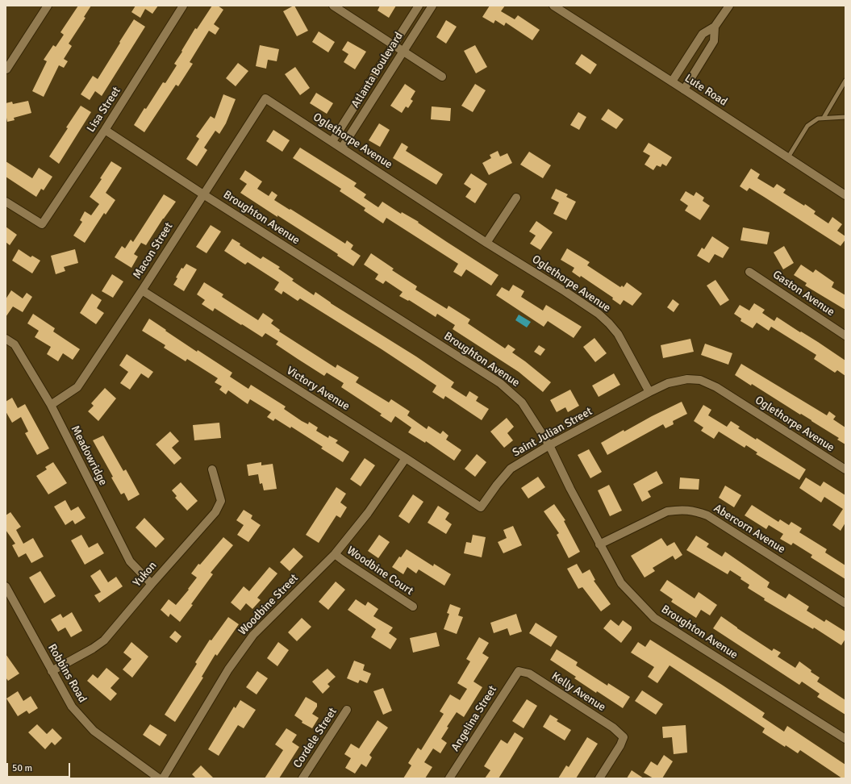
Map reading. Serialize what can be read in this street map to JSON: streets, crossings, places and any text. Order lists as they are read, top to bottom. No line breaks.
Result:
{"streets":{"street":["Atlanta Boulevard","Lute Road","Lisa Street","Oglethorpe Avenue","Broughton Avenue","Macon Street","Gaston Avenue","Victory Avenue","Saint Julian Street","Meadowridge","Abercorn Avenue","Woodbine Court","Yukon","Woodbine Street","Robbins Road","Kelly Avenue","Angelina Street","Cordele Street"]},"crossings":[["Atlanta Boulevard","Oglethorpe Avenue"],["Lisa Street","Broughton Avenue"],["Oglethorpe Avenue","Macon Street"],["Oglethorpe Avenue","Saint Julian Street"],["Broughton Avenue","Macon Street"],["Broughton Avenue","Saint Julian Street"],["Broughton Avenue","Abercorn Avenue"],["Macon Street","Victory Avenue"],["Macon Street","Meadowridge"],["Victory Avenue","Saint Julian Street"],["Victory Avenue","Woodbine Street"],["Meadowridge","Yukon"],["Woodbine Court","Woodbine Street"],["Yukon","Robbins Road"],["Kelly Avenue","Angelina Street"]],"scale_bar":"50 m"}
